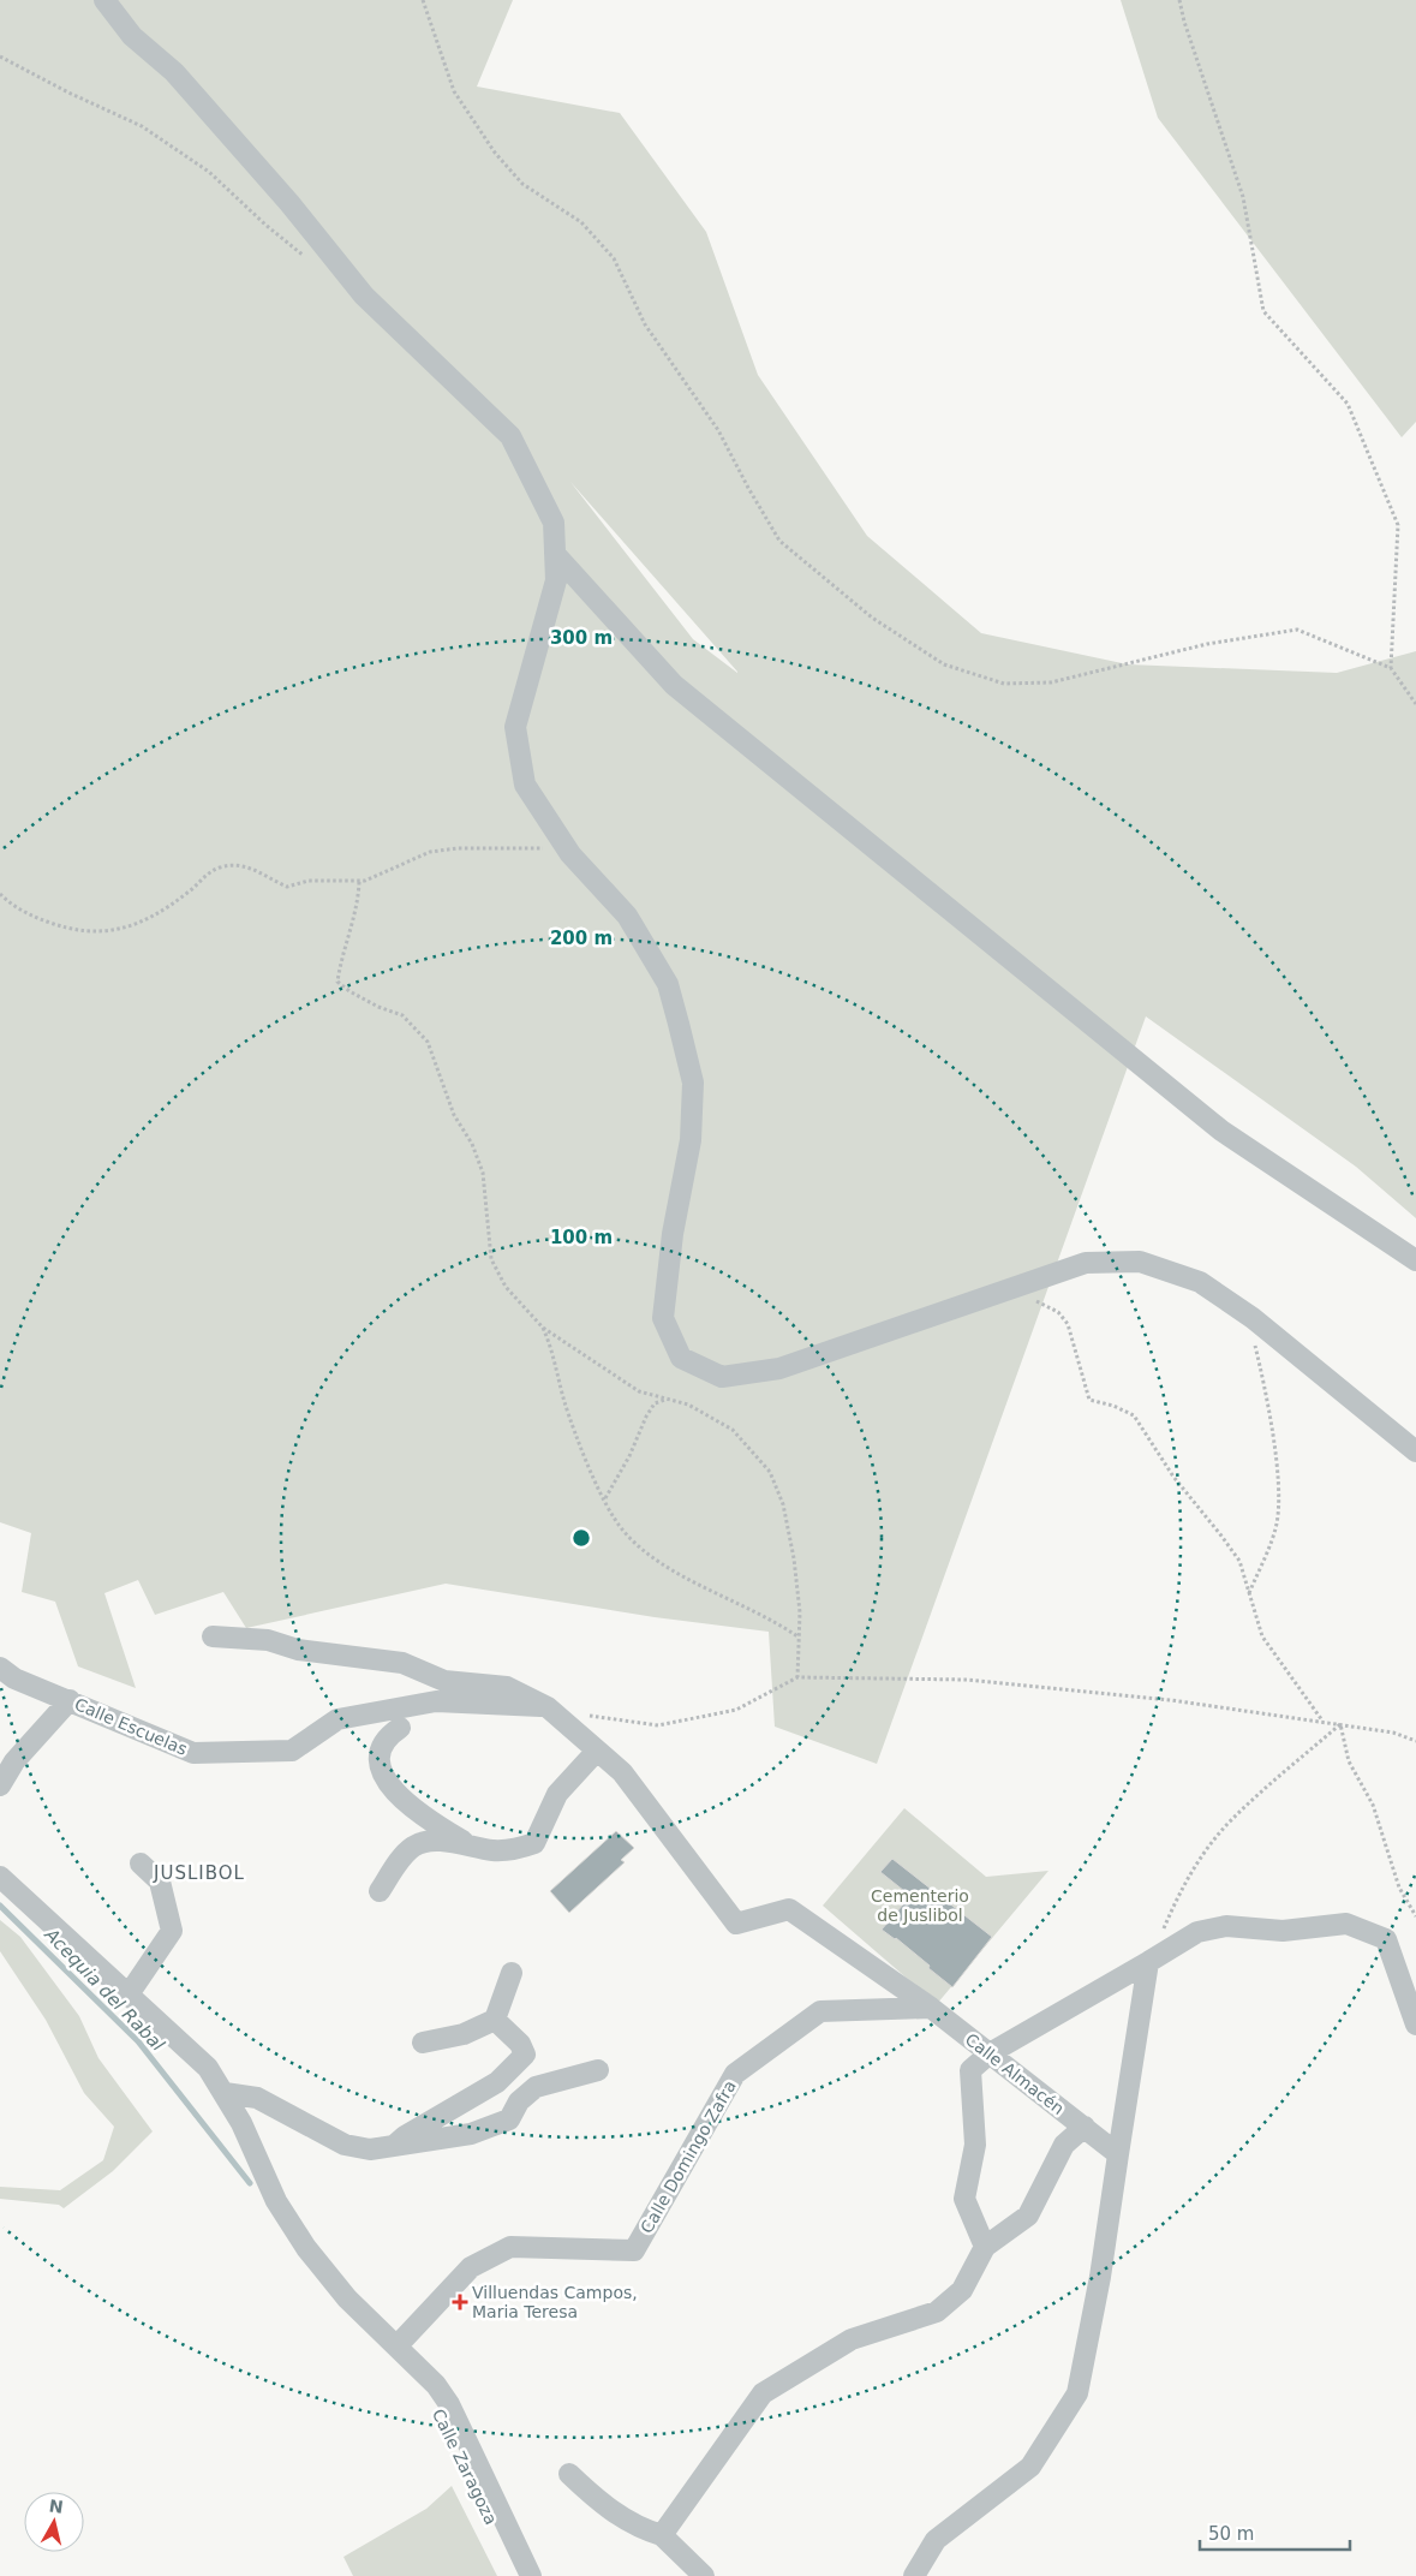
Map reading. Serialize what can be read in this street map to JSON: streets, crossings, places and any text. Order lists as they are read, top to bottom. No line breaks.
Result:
{"streets":{"street":["Calle Escuelas","Calle Almacén","Calle Domingo Zafra","Calle Zaragoza"]},"crossings":[["Calle Escuelas","Calle Almacén"],["Calle Almacén","Calle Domingo Zafra"],["Calle Domingo Zafra","Calle Zaragoza"]],"districts":["JUSLIBOL"],"water":["Acequia del Rabal"],"parks":["Cementerio de Juslibol"],"places":{"health":["Villuendas Campos, Maria Teresa"]},"scale_bar":"50 m","north":"top","rings":["300 m","200 m","100 m"]}
